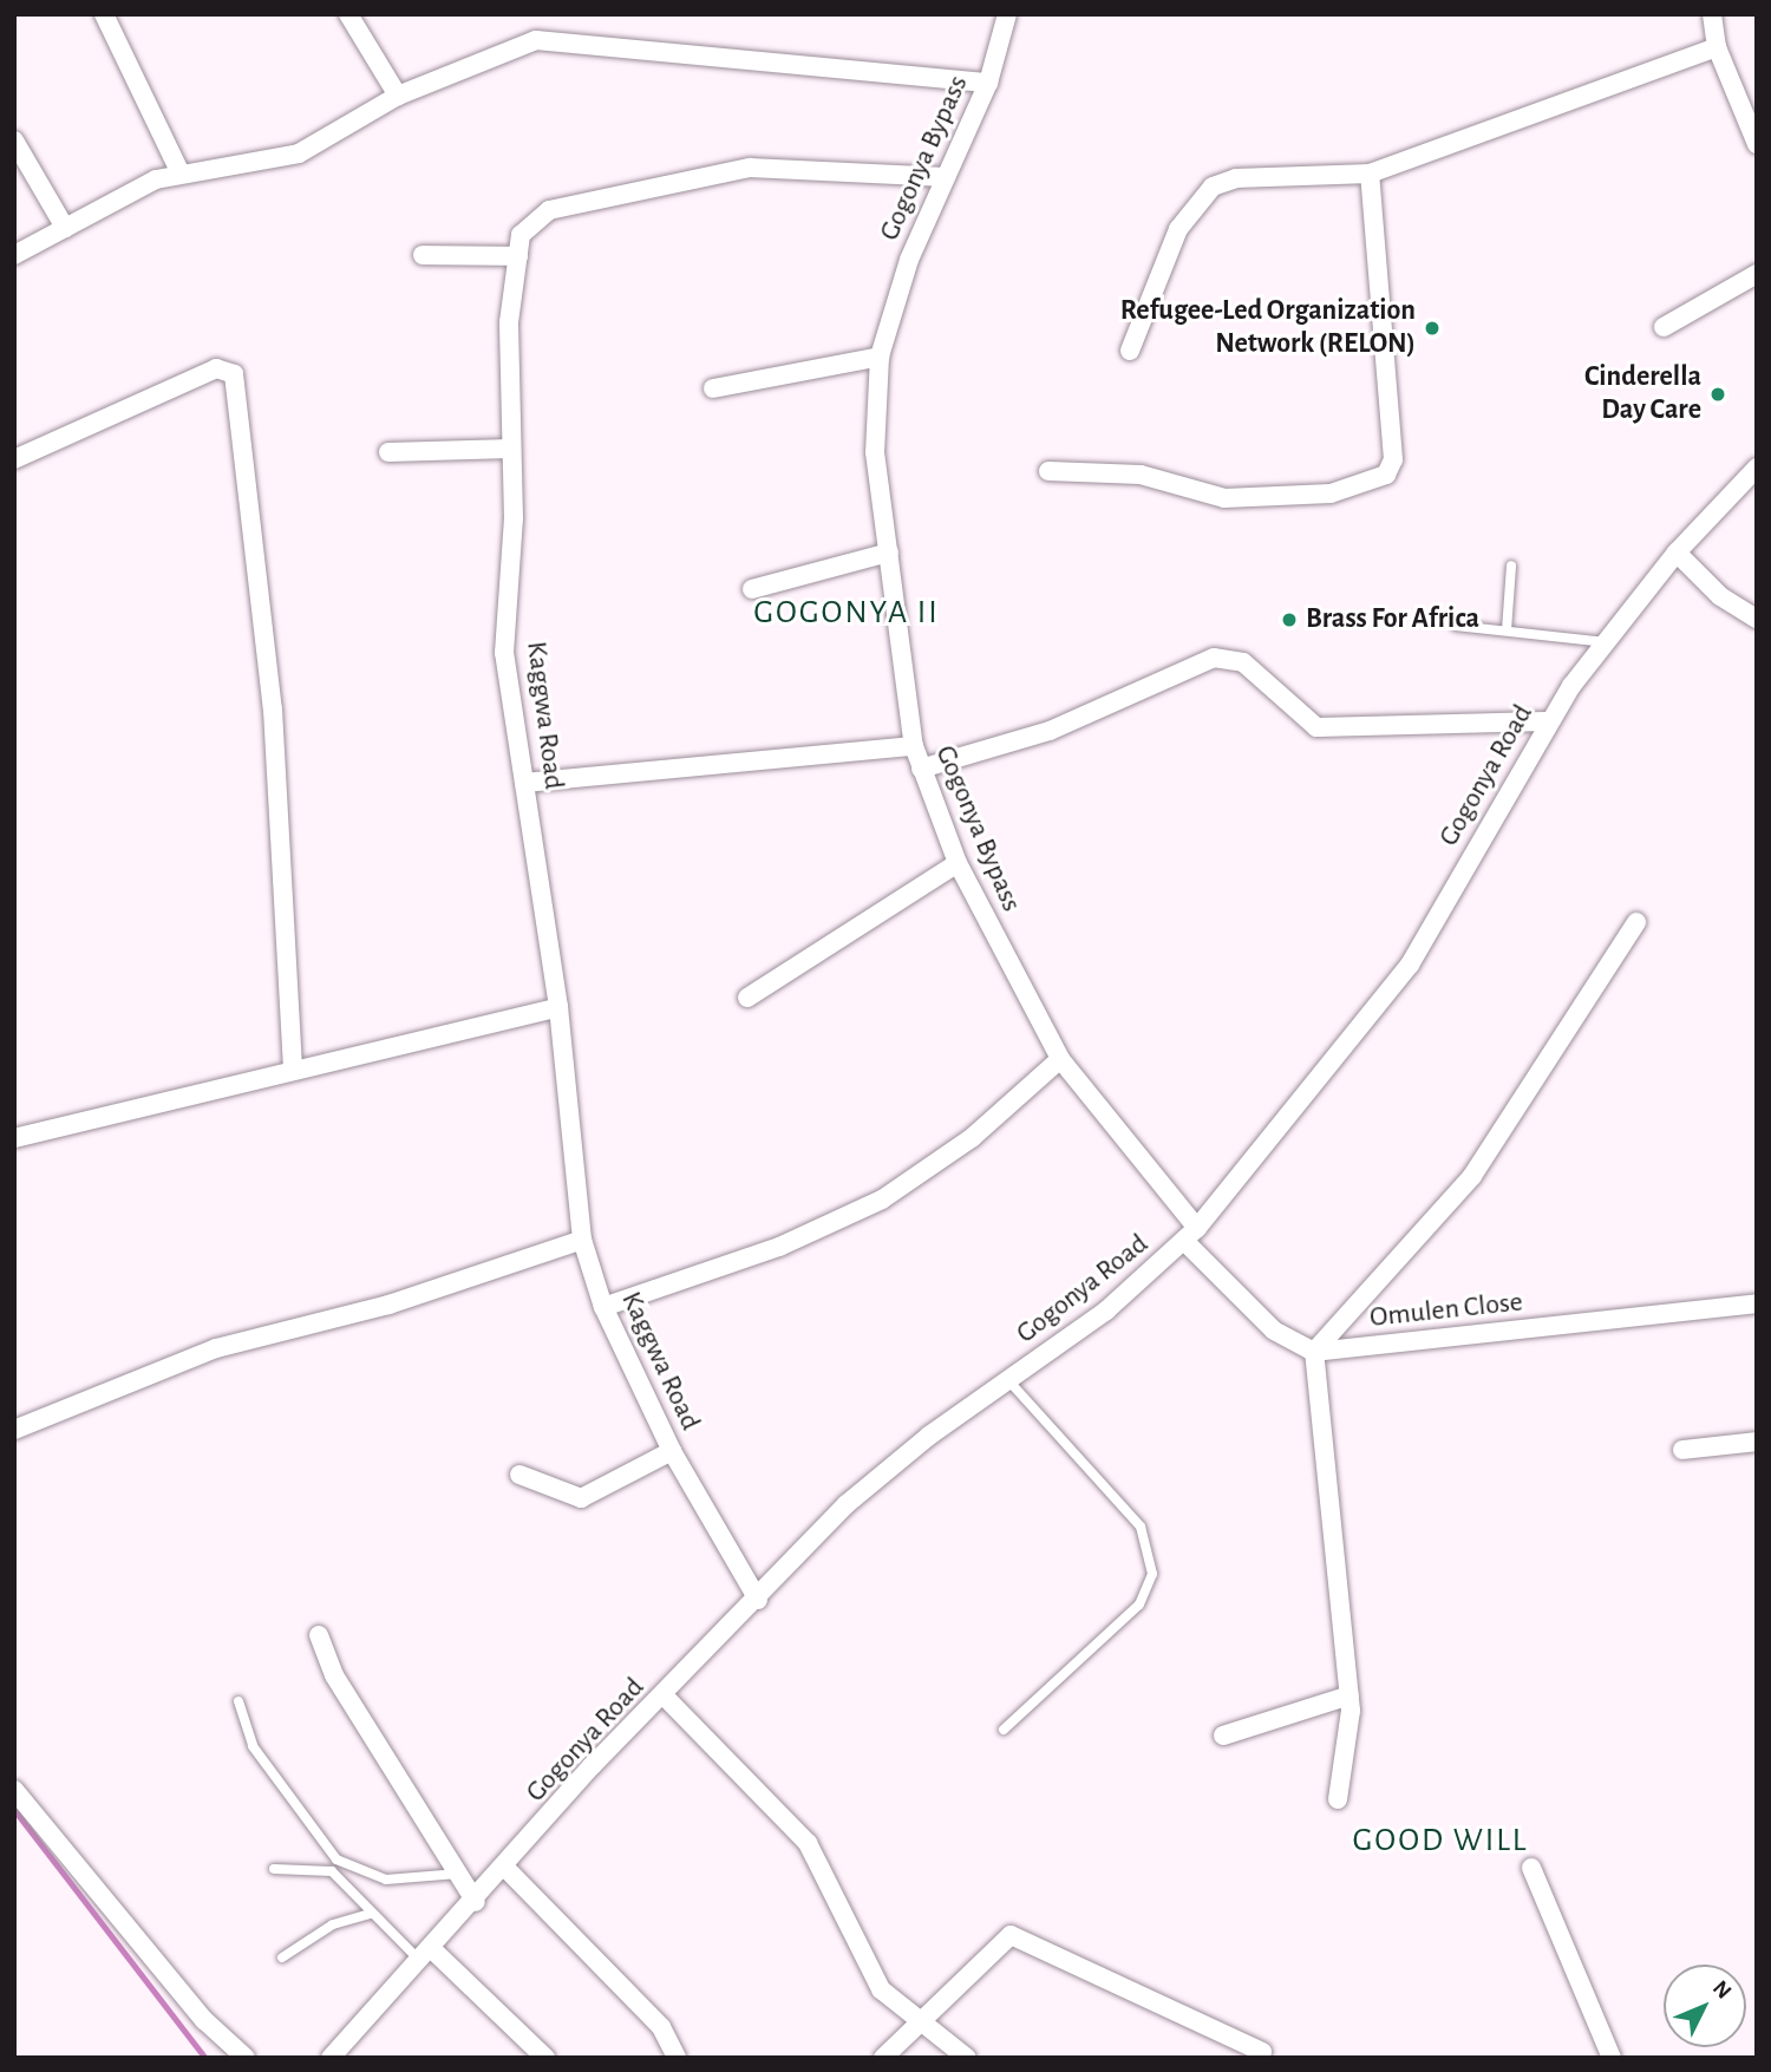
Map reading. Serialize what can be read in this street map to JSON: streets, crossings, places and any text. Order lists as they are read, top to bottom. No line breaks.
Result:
{"streets":{"street":["Gogonya Bypass","Kaggwa Road","Gogonya Road","Omulen Close"]},"crossings":[["Gogonya Bypass","Kaggwa Road"],["Gogonya Bypass","Gogonya Road"],["Kaggwa Road","Gogonya Road"]],"districts":["GOGONYA II","GOOD WILL"],"places":["Refugee-Led Organization Network (RELON)","Cinderella Day Care","Brass For Africa"],"north":"top right"}
